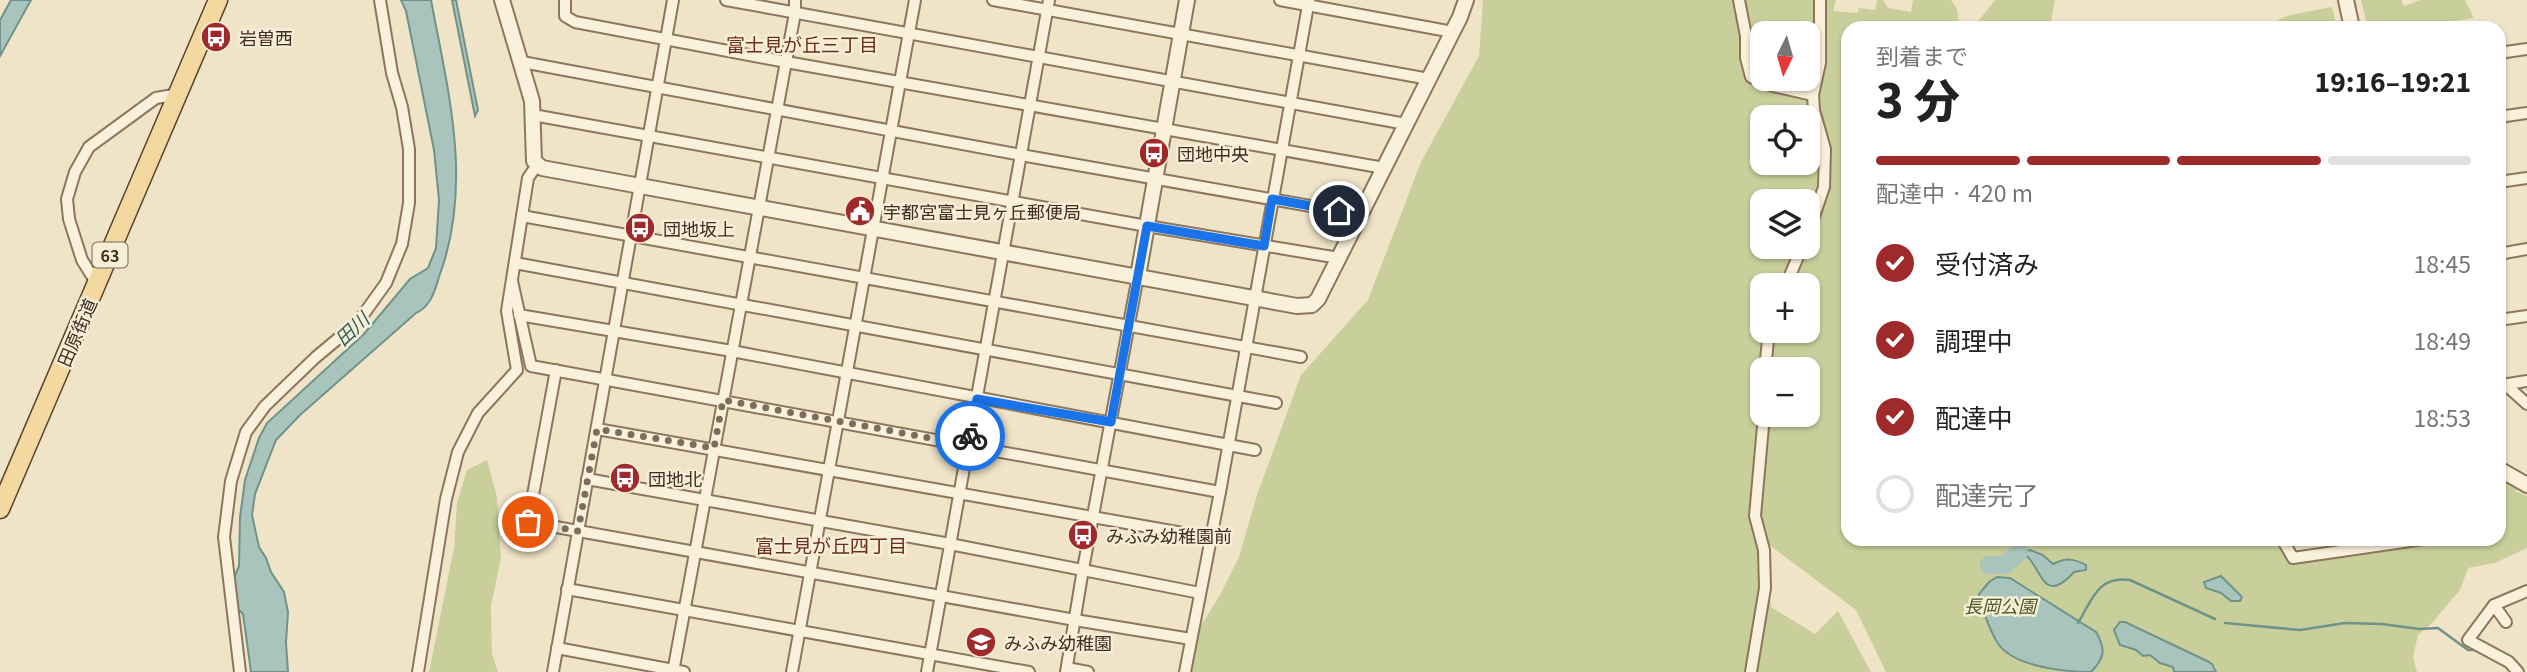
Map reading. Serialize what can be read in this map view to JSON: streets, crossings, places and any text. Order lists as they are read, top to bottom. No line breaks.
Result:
{"streets":{"main road":["63","田原街道"]},"districts":["富士見が丘三丁目","富士見が丘四丁目"],"water":["田川"],"parks":["長岡公園"],"places":{"bus stop":["岩曽西","団地中央","団地坂上","団地北","みふみ幼稚園前"],"public building":["宇都宮富士見ヶ丘郵便局"],"school or university":["みふみ幼稚園"]},"north":"bottom","page":{"map_buttons":["+","−"],"heading":["3 分","到着まで","19:16–19:21"],"bar":"配達中 · 420 m","list":[["受付済み","18:45"],["調理中","18:49"],["配達中","18:53"],"配達完了"]}}
